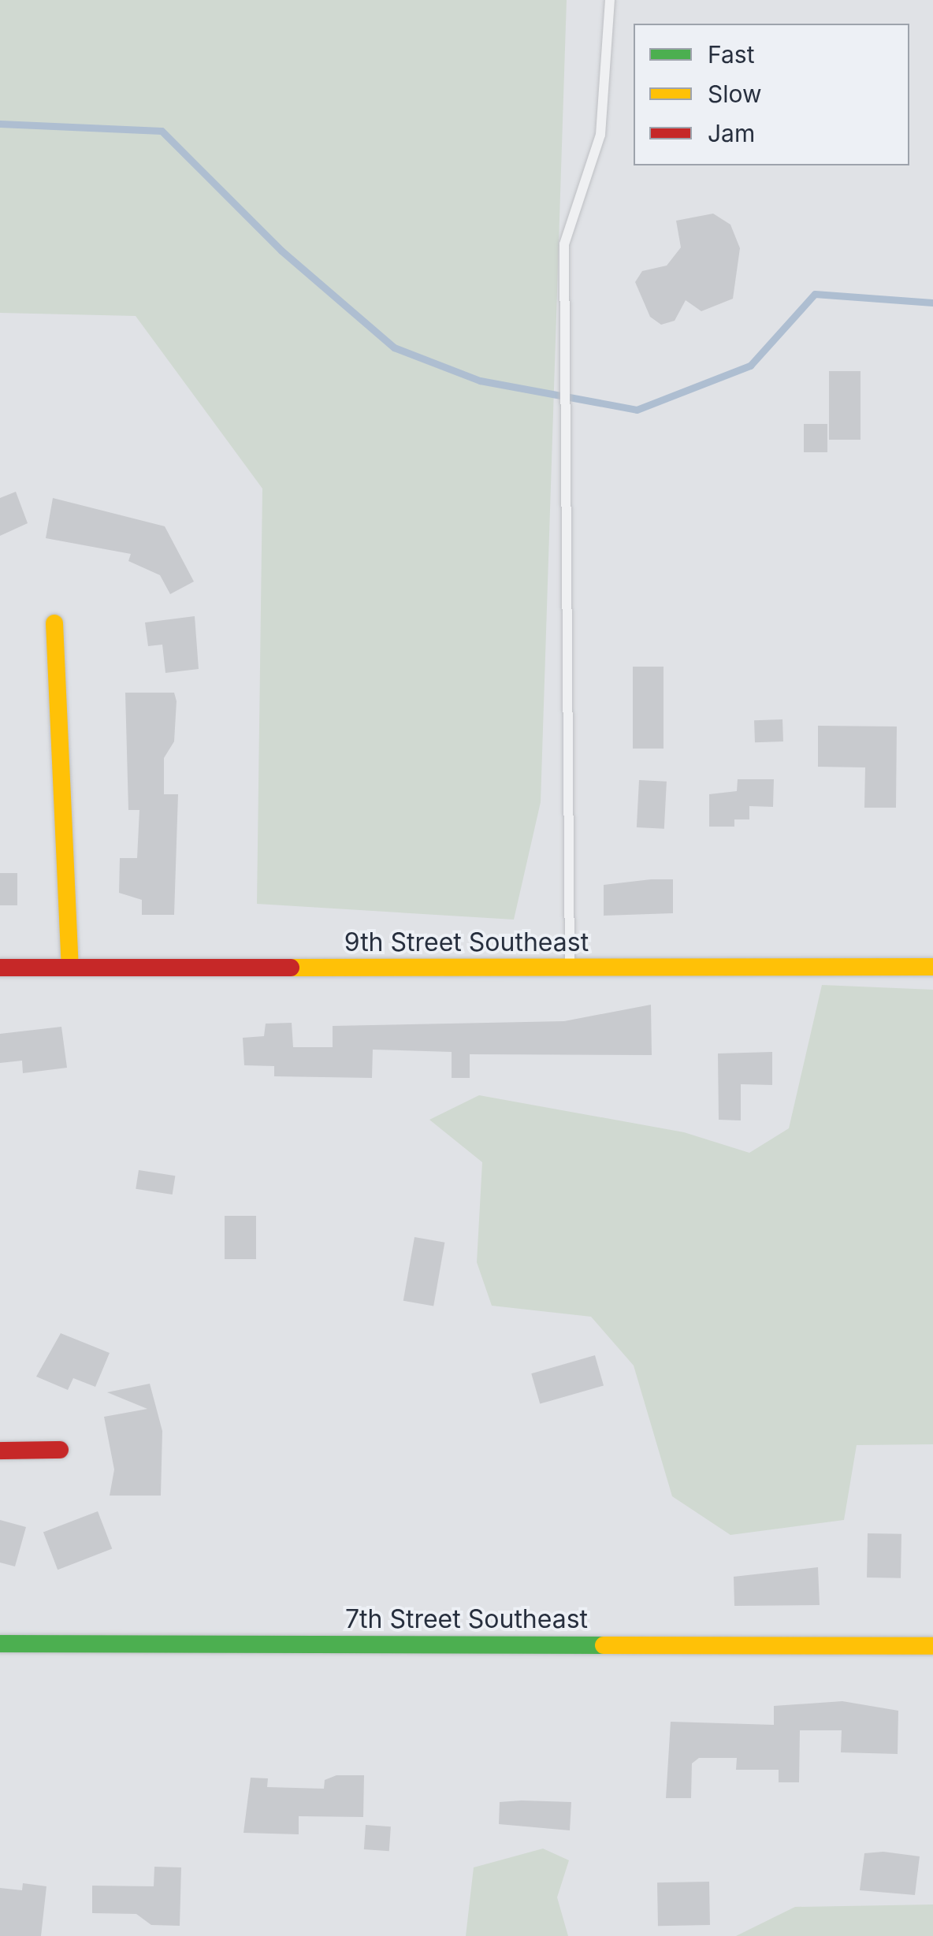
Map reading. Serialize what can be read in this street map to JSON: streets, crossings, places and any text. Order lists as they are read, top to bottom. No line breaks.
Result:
{"streets":{"street":["9th Street Southeast","7th Street Southeast"]},"legend":["Fast","Slow","Jam"]}
